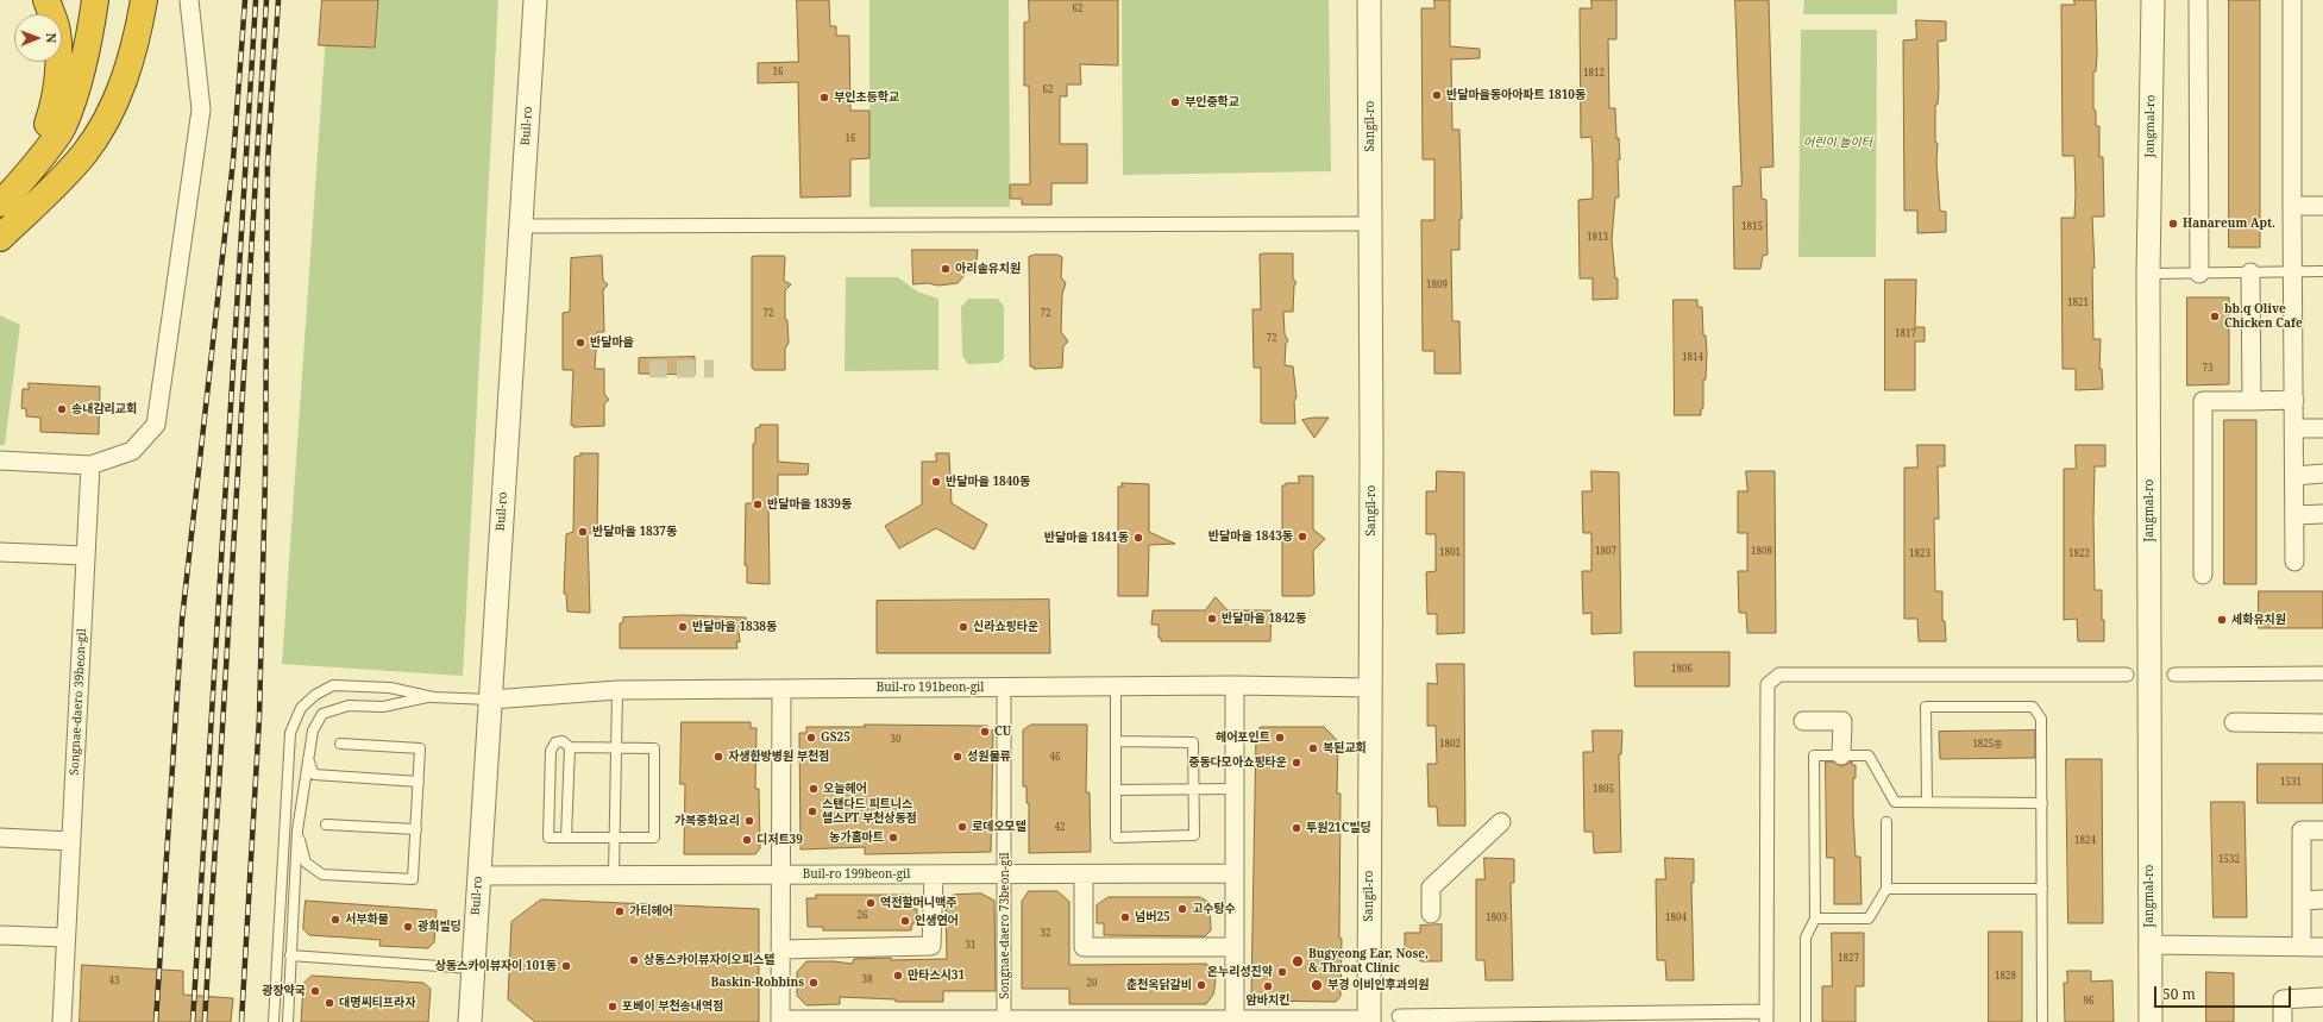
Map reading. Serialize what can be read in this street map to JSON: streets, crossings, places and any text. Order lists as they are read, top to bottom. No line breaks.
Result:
{"streets":{"street":["Buil-ro","Sangil-ro","Jangmal-ro","Buil-ro 191beon-gil","Songnae-daero 39beon-gil","Buil-ro 199beon-gil","Songnae-daero 73beon-gil"]},"crossings":[["Buil-ro","Buil-ro 191beon-gil"],["Buil-ro","Buil-ro 199beon-gil"],["Sangil-ro","Buil-ro 191beon-gil"],["Buil-ro 191beon-gil","Songnae-daero 73beon-gil"],["Buil-ro 199beon-gil","Songnae-daero 73beon-gil"]],"parks":["어린이 놀이터"],"places":["반달마을동아아파트 1810동","부인초등학교","부인중학교","Hanareum Apt.","아리솔유치원","bb.q Olive Chicken Cafe","반달마을","송내감리교회","반달마을 1840동","반달마을 1839동","반달마을 1837동","반달마을 1843동","반달마을 1841동","반달마을 1842동","세화유치원","반달마을 1838동","신라쇼핑타운","CU","GS25","헤어포인트","복된교회","자생한방병원 부천점","성원물류","중동다모아쇼핑타운","오늘헤어","스탠다드 피트니스 헬스PT 부천상동점","가복중화요리","로데오모텔","투원21C빌딩","농가홈마트","디저트39","역전할머니맥주","고수탕수","가티헤어","넘버25","서부화물","인생연어","광희빌딩","상동스카이뷰자이오피스텔","Bugyeong Ear, Nose, & Throat Clinic","상동스카이뷰자이 101동","온누리성진약","만타스시31","Baskin-Robbins","춘천옥닭갈비","부경 이비인후과의원","암바치킨","광장약국","대명씨티프라자","포베이 부천송내역점"],"house_numbers":["62","16","1812","62","16","1815","1813","1809","1821","72","72","1817","72","1814","73","1807","1808","1801","1823","1822","1806","30","1802","1825동","46","1531","1805","42","1824","1532","26","1803","1804","32","31","1827","1828","38","43","20","96"],"scale_bar":"50 m","north":"right"}
